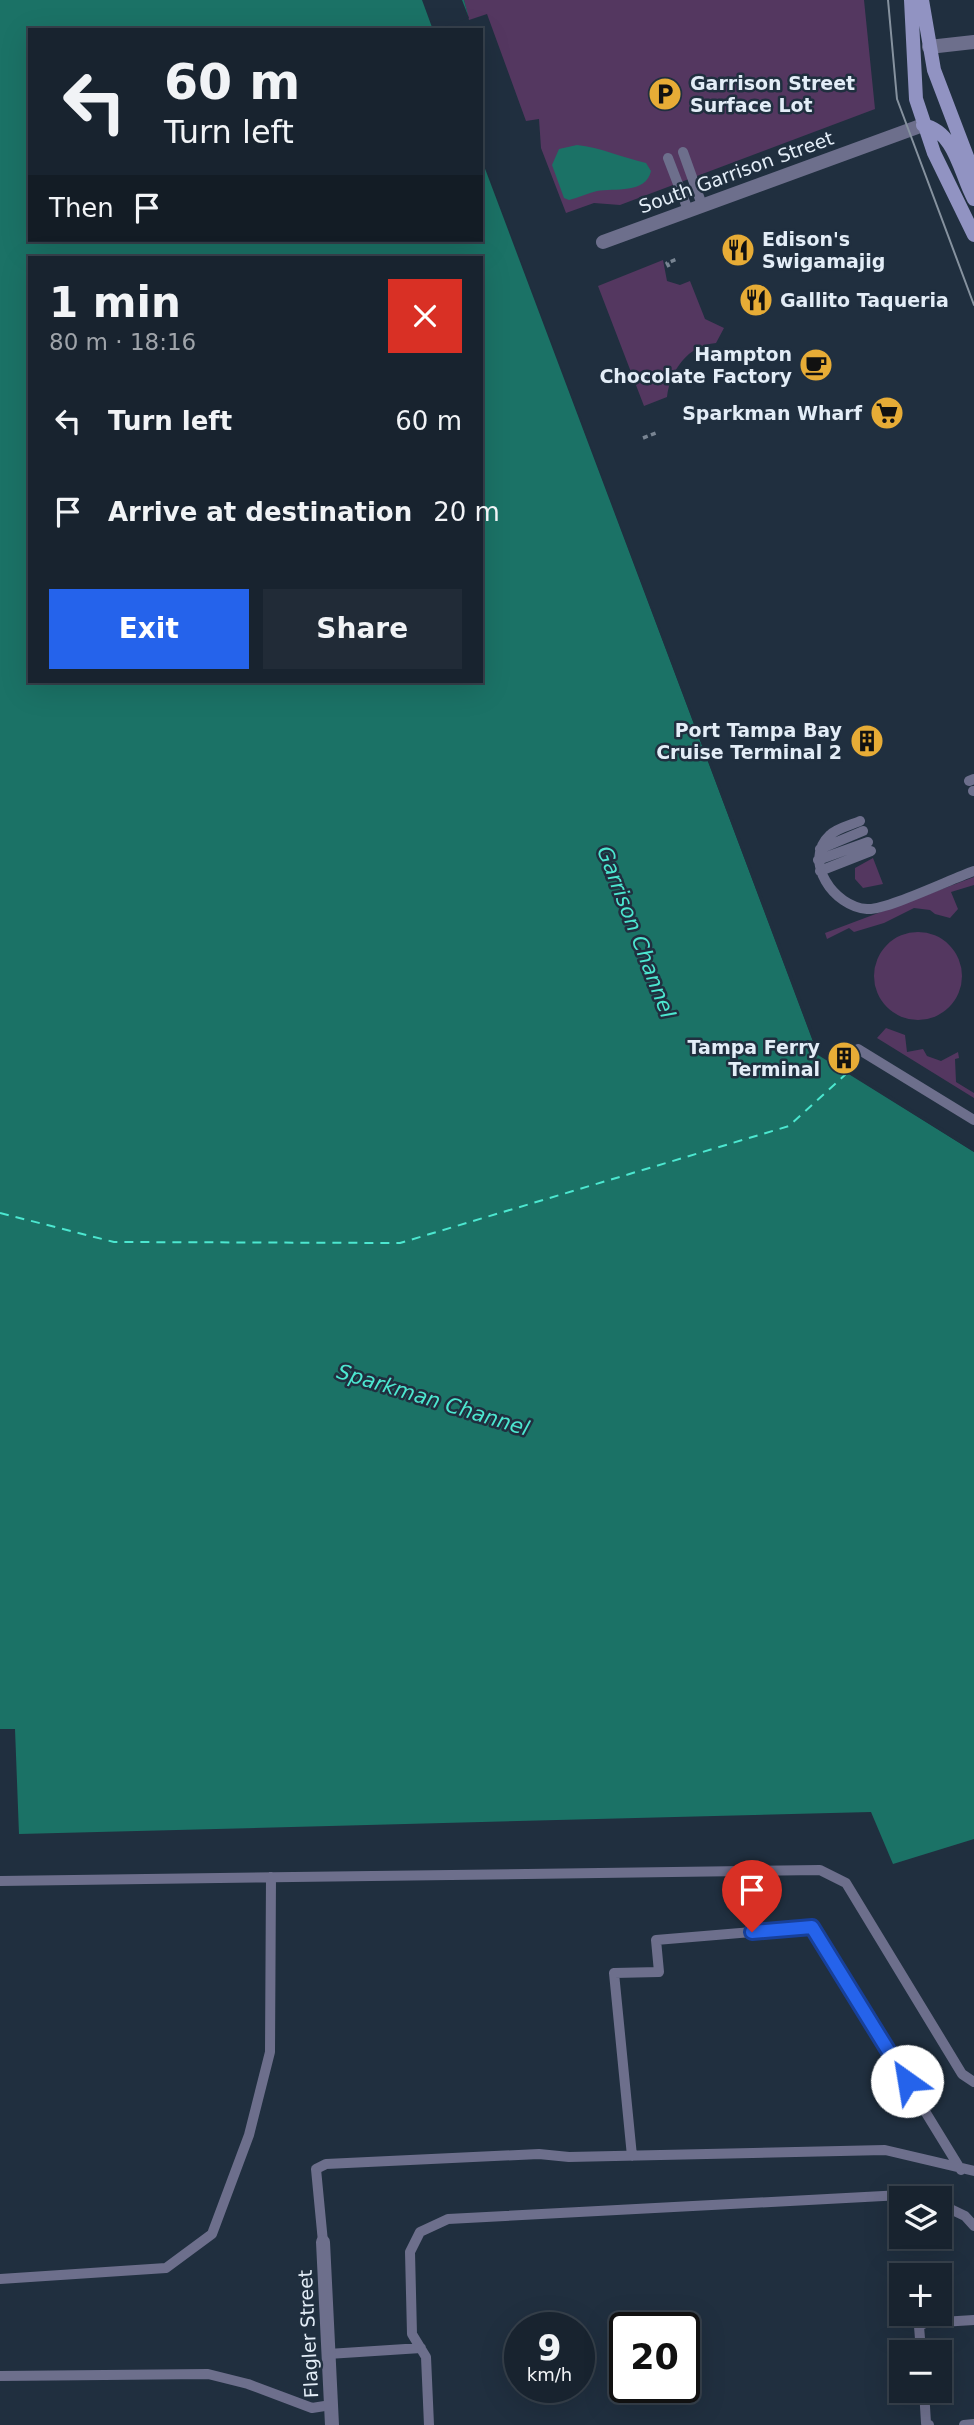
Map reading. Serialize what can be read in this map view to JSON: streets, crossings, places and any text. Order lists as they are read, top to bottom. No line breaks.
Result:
{"streets":{"street":["South Garrison Street","Flagler Street"]},"water":["Garrison Channel","Sparkman Channel"],"places":{"parking":["Garrison Street Surface Lot"],"restaurant":["Edison's Swigamajig","Gallito Taqueria"],"cafe":["Hampton Chocolate Factory"],"supermarket":["Sparkman Wharf"],"building":["Port Tampa Bay Cruise Terminal 2","Tampa Ferry Terminal"]},"page":{"turn":["60 m","Turn left"],"then":"Then","heading":["1 min","80 m · 18:16"],"list":[{"name":"Turn left","value":"60 m"},{"name":"Arrive at destination","value":"20 m"}],"buttons":["Exit","Share"],"map_buttons":["+","−"],"speed":"9 km/h","limit":"20"}}
